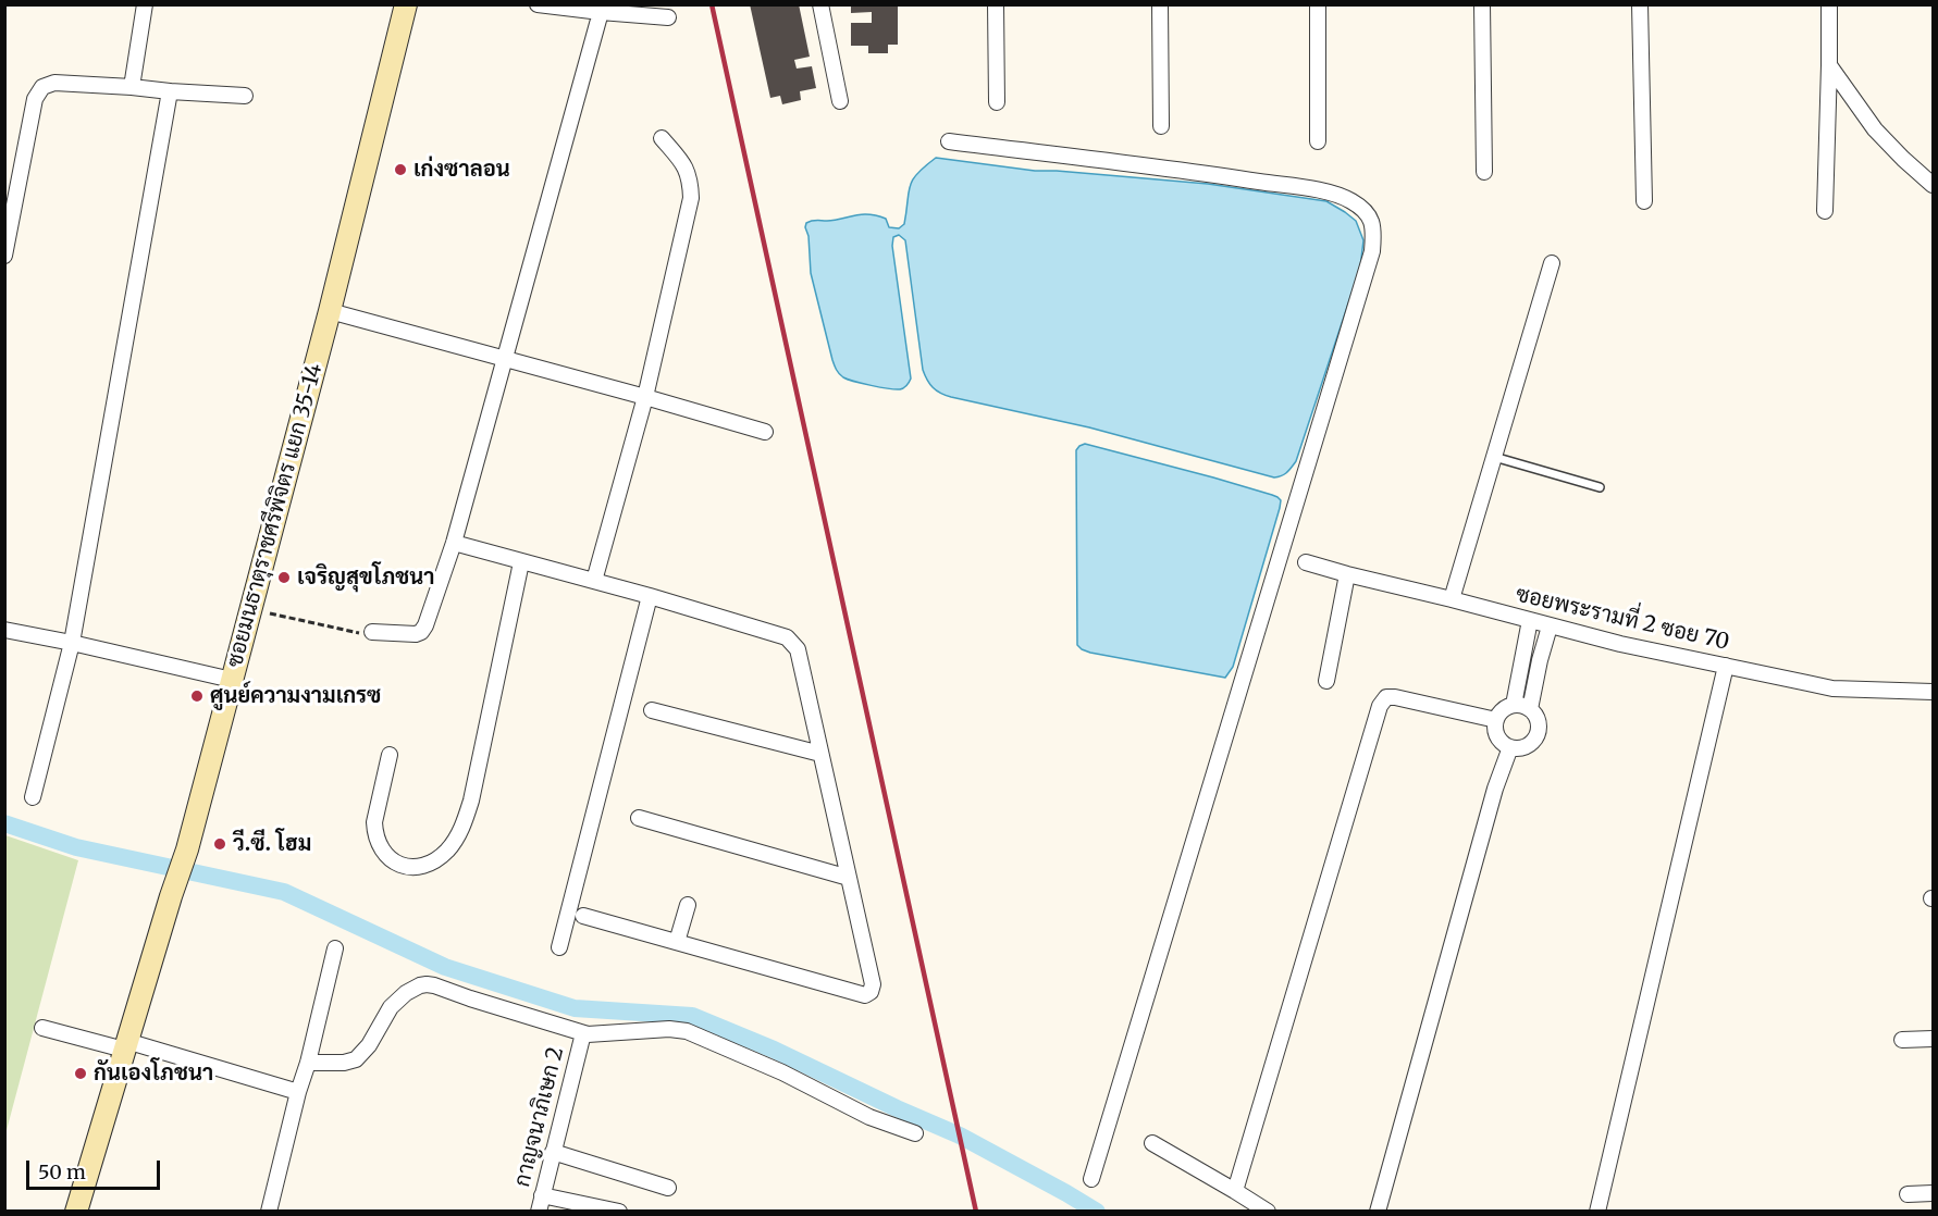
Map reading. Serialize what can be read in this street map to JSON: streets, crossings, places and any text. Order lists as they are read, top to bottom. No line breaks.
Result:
{"streets":{"street":["ซอยมนธาตุราชศรีพิจิตร แยก 35-14","ซอยพระรามที่ 2 ซอย 70","กาญจนาภิเษก 2"]},"places":["เก่งซาลอน","เจริญสุขโภชนา","ศูนย์ความงามเกรซ","วี.ซี. โฮม","กันเองโภชนา"],"scale_bar":"50 m"}
